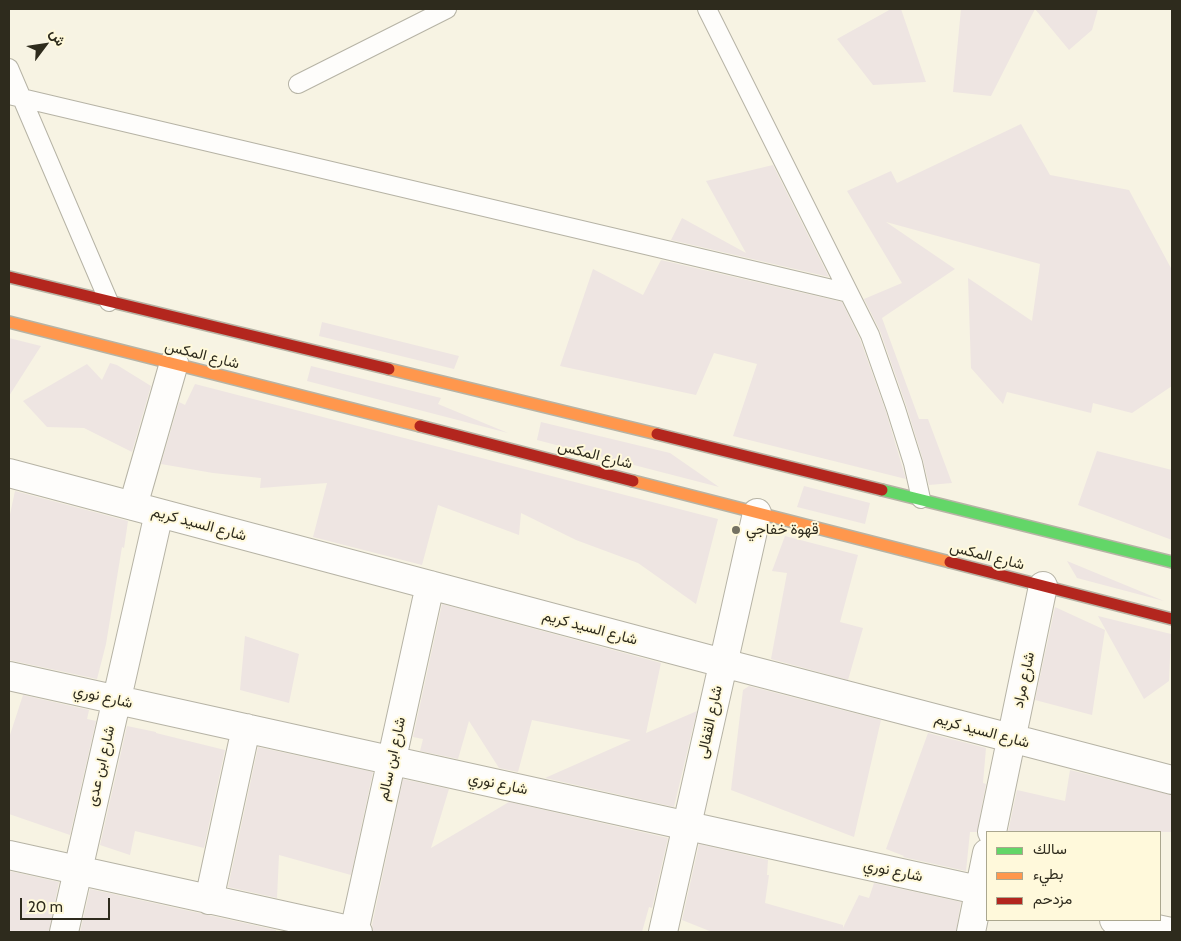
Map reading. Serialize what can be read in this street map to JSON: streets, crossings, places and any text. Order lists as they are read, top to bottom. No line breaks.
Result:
{"streets":{"main road":["شارع المكس"],"street":["شارع السيد كريم","شارع مراد","شارع نوري","شارع القفالى","شارع ابن سالم","شارع ابن عدى"]},"crossings":[["شارع المكس","شارع مراد"],["شارع المكس","شارع القفالى"],["شارع المكس","شارع ابن عدى"],["شارع السيد كريم","شارع مراد"],["شارع السيد كريم","شارع القفالى"],["شارع السيد كريم","شارع ابن سالم"],["شارع السيد كريم","شارع ابن عدى"],["شارع نوري","شارع القفالى"],["شارع نوري","شارع ابن سالم"],["شارع نوري","شارع ابن عدى"]],"places":["قهوة خفاجي"],"legend":["سالك","بطيء","مزدحم"],"scale_bar":"20 m","north":"top right"}
